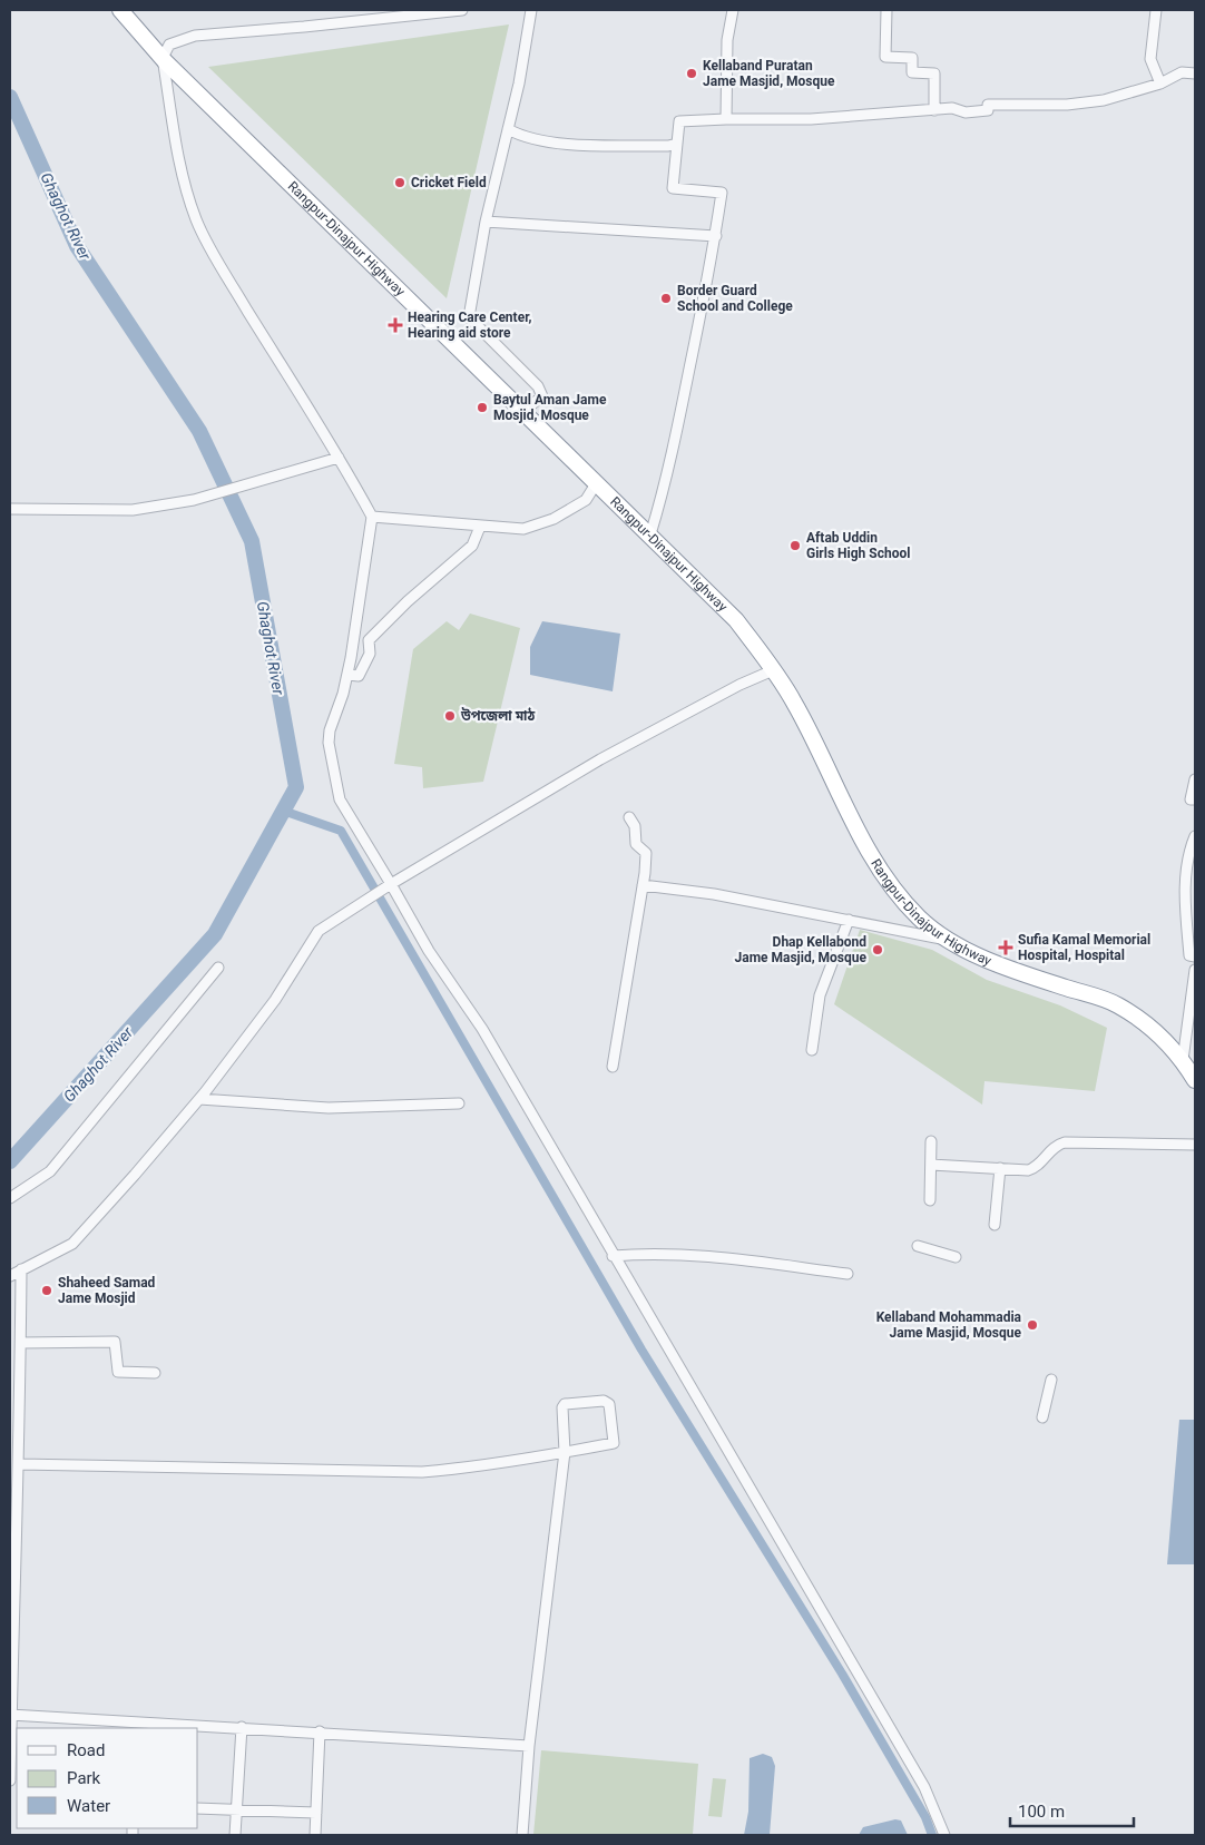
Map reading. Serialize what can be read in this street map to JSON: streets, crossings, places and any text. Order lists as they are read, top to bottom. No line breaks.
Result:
{"streets":{"highway":["Rangpur-Dinajpur Highway"]},"water":["Ghaghot River"],"places":{"other":["Kellaband Puratan Jame Masjid, Mosque","Cricket Field","Border Guard School and College","Baytul Aman Jame Mosjid, Mosque","Aftab Uddin Girls High School","উপজেলা মাঠ","Dhap Kellabond Jame Masjid, Mosque","Shaheed Samad Jame Mosjid","Kellaband Mohammadia Jame Masjid, Mosque"],"health":["Hearing Care Center, Hearing aid store","Sufia Kamal Memorial Hospital, Hospital"]},"legend":["Road","Park","Water"],"scale_bar":"100 m"}
